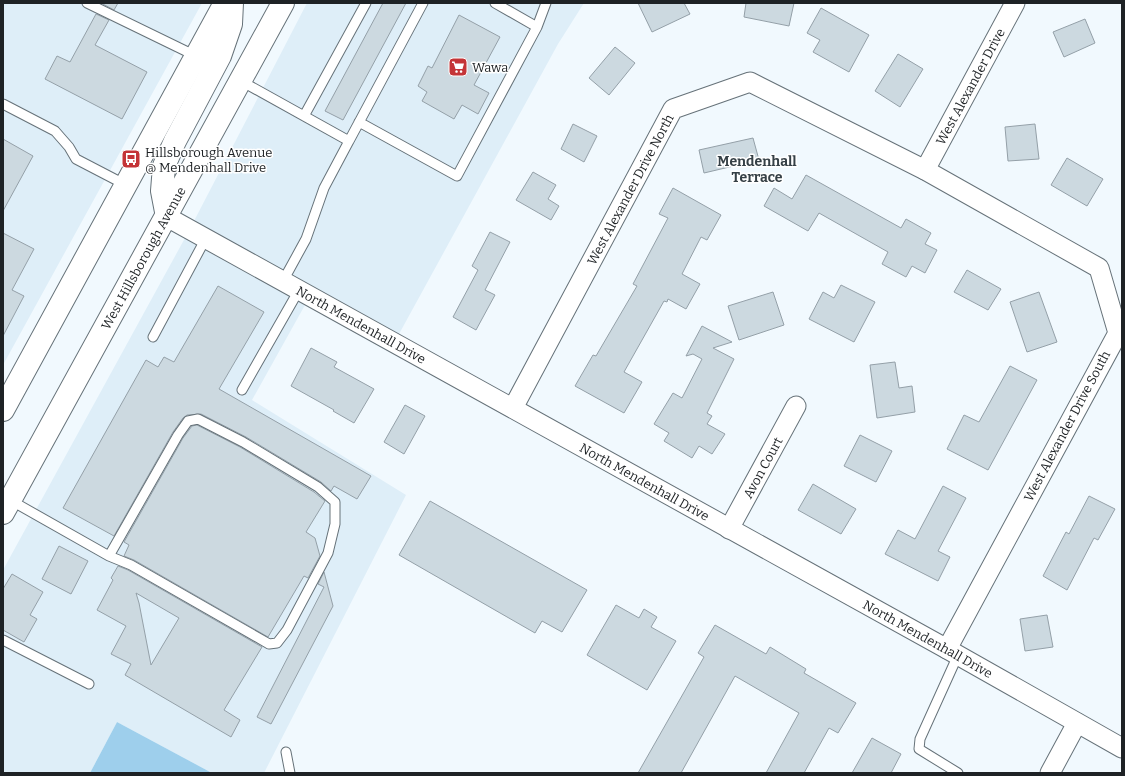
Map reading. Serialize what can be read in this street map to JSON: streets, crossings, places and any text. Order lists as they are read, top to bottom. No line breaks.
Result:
{"streets":{"main road":["West Hillsborough Avenue"],"street":["West Alexander Drive","West Alexander Drive North","North Mendenhall Drive","West Alexander Drive South","Avon Court"]},"crossings":[["West Alexander Drive","West Alexander Drive North"],["West Alexander Drive","West Alexander Drive South"],["West Alexander Drive North","North Mendenhall Drive"],["West Alexander Drive North","West Alexander Drive South"],["West Hillsborough Avenue","North Mendenhall Drive"],["North Mendenhall Drive","West Alexander Drive South"],["North Mendenhall Drive","Avon Court"]],"districts":["Mendenhall Terrace"],"places":{"supermarket":["Wawa"],"bus stop":["Hillsborough Avenue @ Mendenhall Drive"]}}
